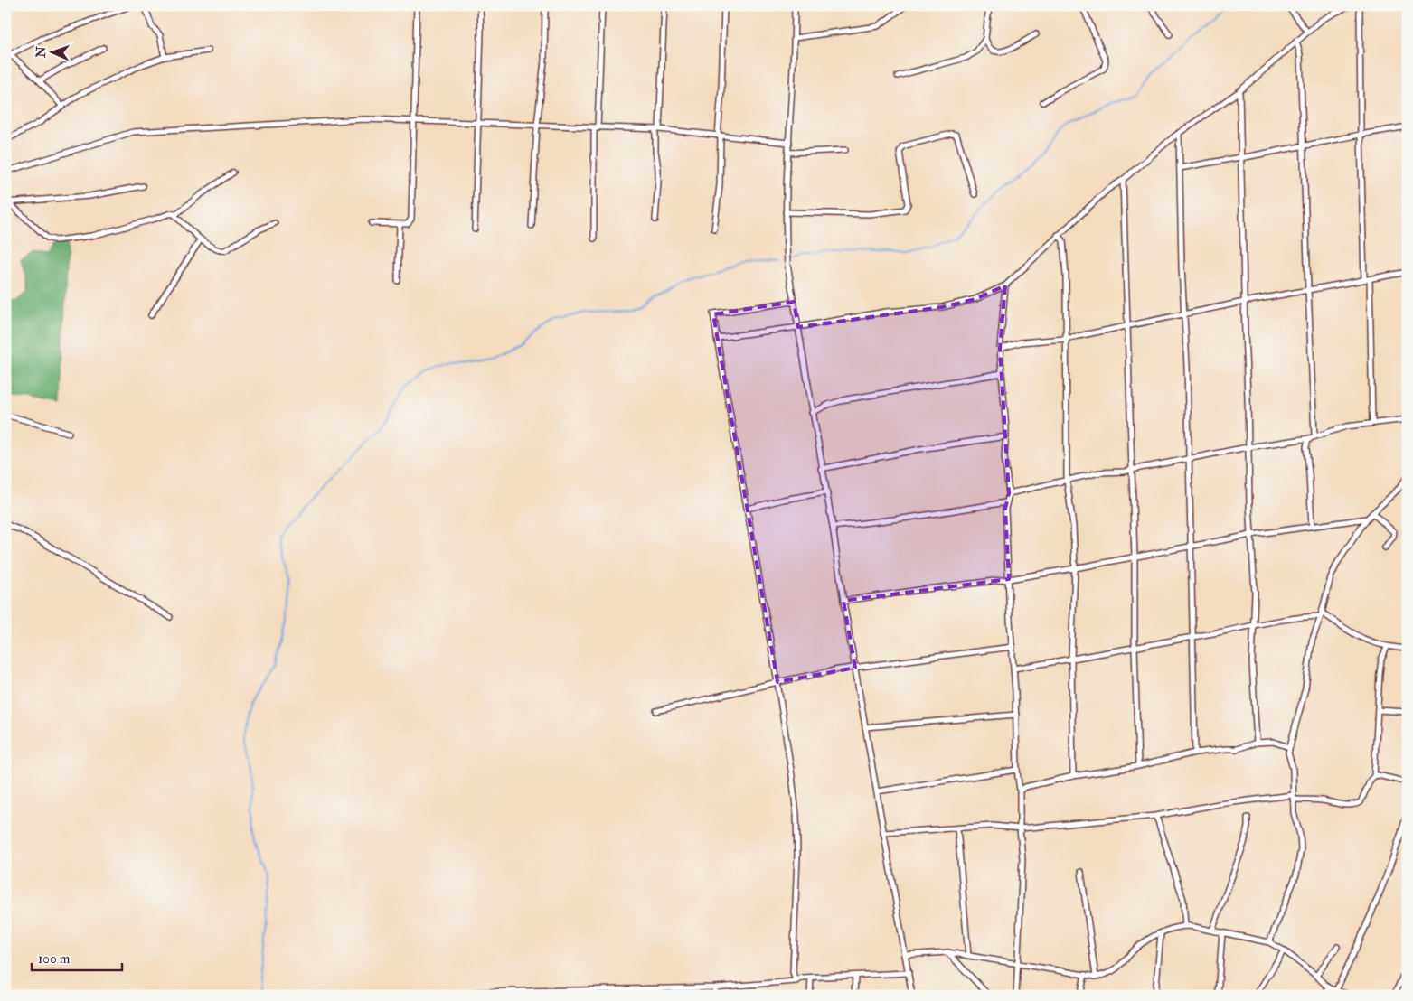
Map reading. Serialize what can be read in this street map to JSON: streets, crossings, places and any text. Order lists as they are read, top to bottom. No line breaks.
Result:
{"scale_bar":"100 m","north":"left"}
